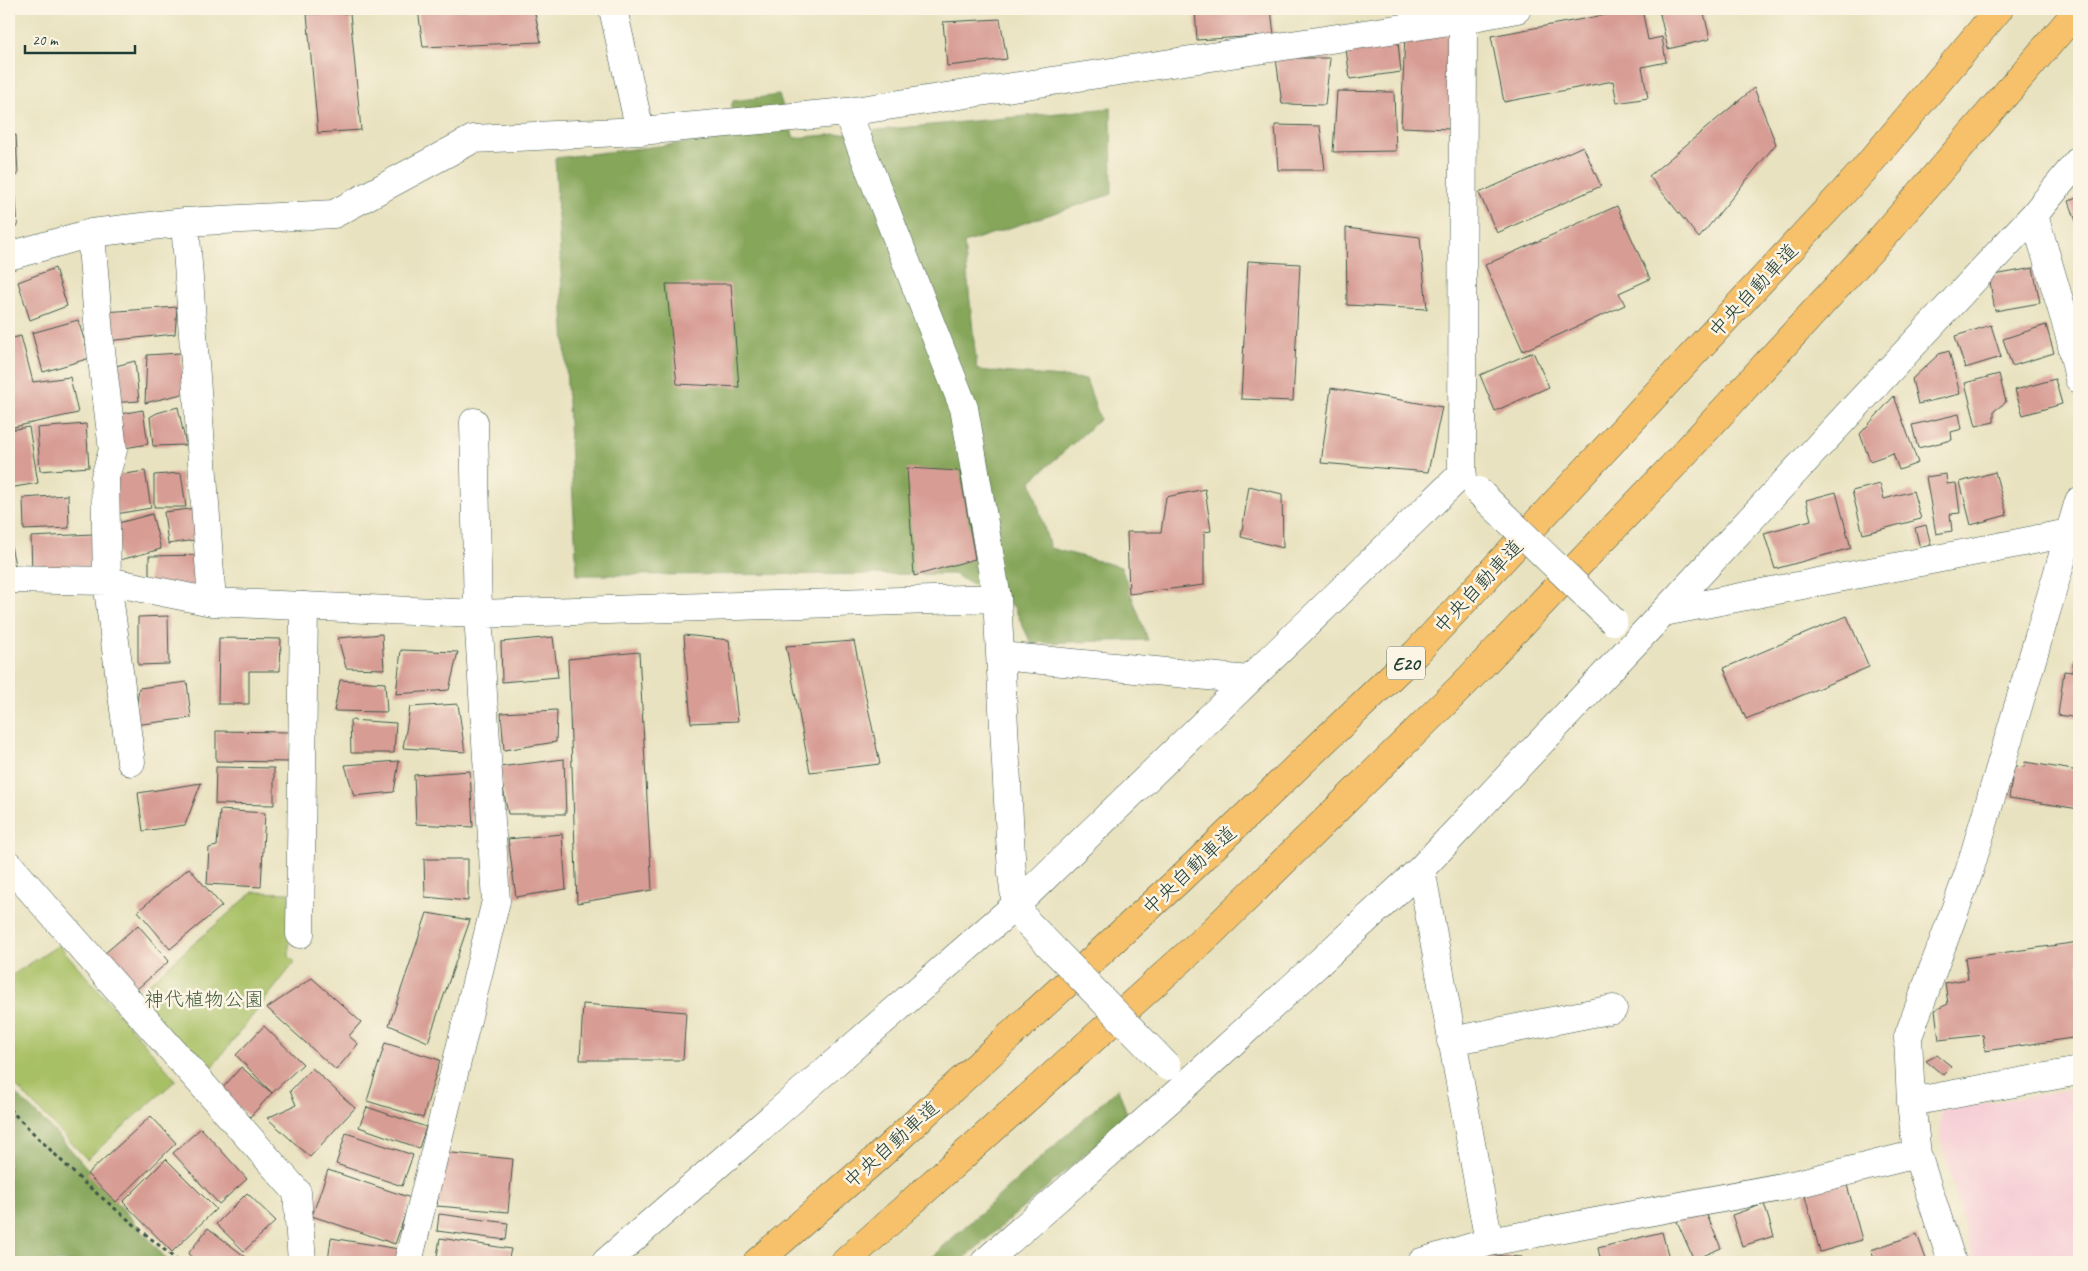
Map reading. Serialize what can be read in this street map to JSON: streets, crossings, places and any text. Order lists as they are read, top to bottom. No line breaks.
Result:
{"streets":{"highway":["中央自動車道","E20"]},"parks":["神代植物公園"],"scale_bar":"20 m"}
